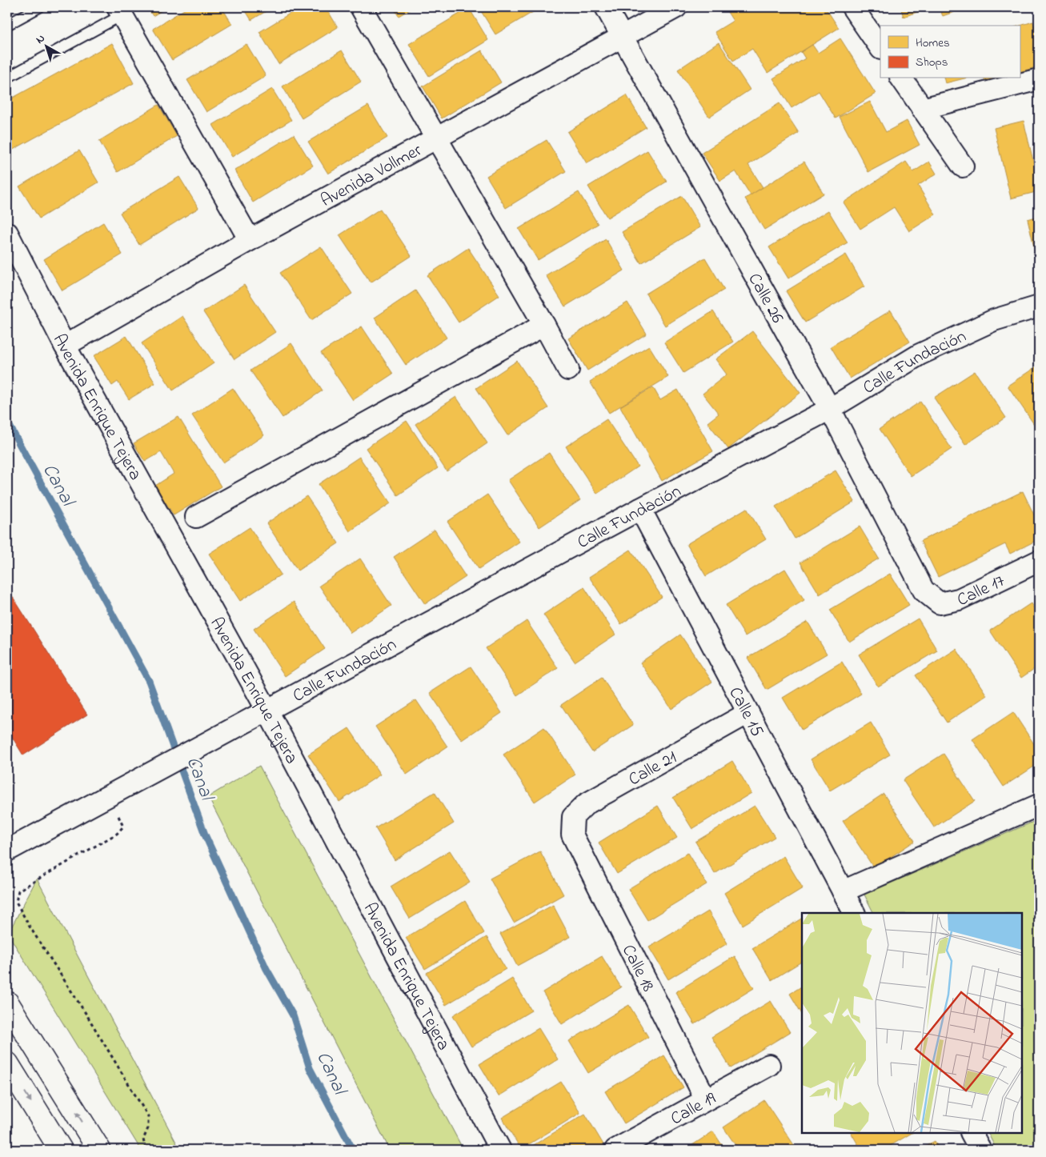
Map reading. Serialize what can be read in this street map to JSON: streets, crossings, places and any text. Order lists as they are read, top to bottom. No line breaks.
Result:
{"streets":{"street":["Avenida Vollmer","Calle 26","Calle Fundación","Avenida Enrique Tejera","Calle 17","Calle 15","Calle 21","Calle 18","Calle 19"]},"crossings":[["Avenida Vollmer","Calle 26"],["Avenida Vollmer","Avenida Enrique Tejera"],["Calle 26","Calle Fundación"],["Calle 26","Calle 17"],["Calle Fundación","Avenida Enrique Tejera"],["Calle Fundación","Calle 15"],["Calle 15","Calle 21"],["Calle 21","Calle 18"],["Calle 18","Calle 19"]],"water":["Canal"],"legend":["Homes","Shops"],"north":"top left"}
